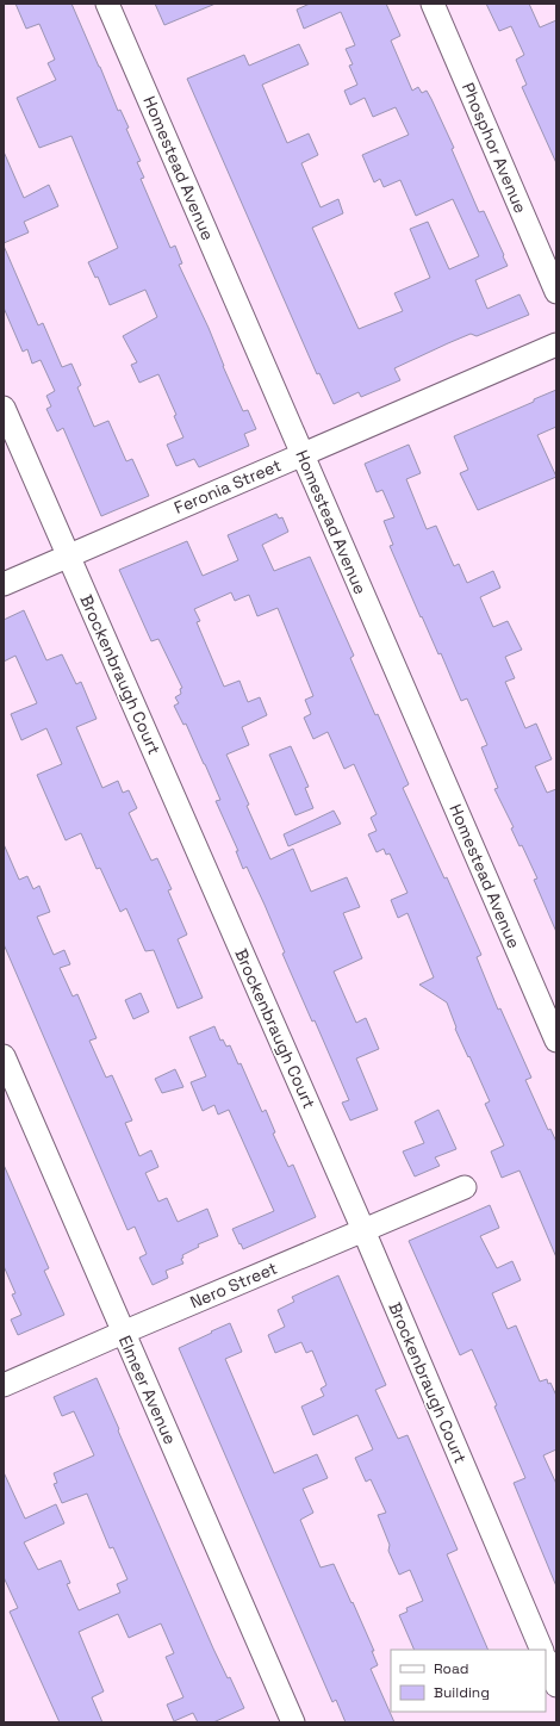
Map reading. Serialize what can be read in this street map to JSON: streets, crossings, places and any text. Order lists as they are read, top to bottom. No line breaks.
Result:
{"streets":{"street":["Phosphor Avenue","Homestead Avenue","Feronia Street","Brockenbraugh Court","Nero Street","Elmeer Avenue"]},"crossings":[["Homestead Avenue","Feronia Street"],["Feronia Street","Brockenbraugh Court"],["Brockenbraugh Court","Nero Street"],["Nero Street","Elmeer Avenue"]],"legend":["Road","Building"]}
